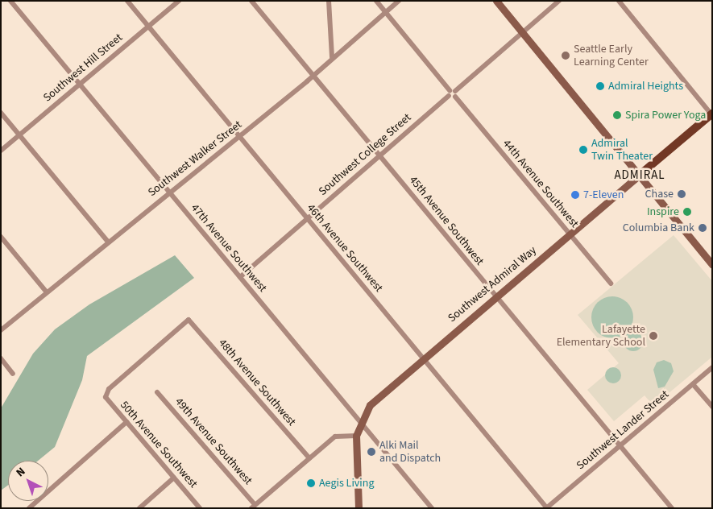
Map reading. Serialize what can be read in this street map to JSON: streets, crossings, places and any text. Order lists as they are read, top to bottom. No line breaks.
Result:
{"streets":{"main road":["Southwest Admiral Way"],"street":["Southwest Hill Street","Southwest College Street","Southwest Walker Street","44th Avenue Southwest","45th Avenue Southwest","47th Avenue Southwest","46th Avenue Southwest","48th Avenue Southwest","Southwest Lander Street","49th Avenue Southwest","50th Avenue Southwest"]},"crossings":[["Southwest Hill Street","47th Avenue Southwest"],["Southwest Hill Street","46th Avenue Southwest"],["Southwest College Street","44th Avenue Southwest"],["Southwest College Street","45th Avenue Southwest"],["Southwest College Street","47th Avenue Southwest"],["Southwest College Street","46th Avenue Southwest"],["Southwest Walker Street","44th Avenue Southwest"],["Southwest Walker Street","45th Avenue Southwest"],["Southwest Walker Street","47th Avenue Southwest"],["Southwest Walker Street","46th Avenue Southwest"],["44th Avenue Southwest","Southwest Admiral Way"],["45th Avenue Southwest","Southwest Admiral Way"],["45th Avenue Southwest","Southwest Lander Street"],["47th Avenue Southwest","Southwest Admiral Way"],["46th Avenue Southwest","Southwest Admiral Way"],["46th Avenue Southwest","Southwest Lander Street"],["48th Avenue Southwest","50th Avenue Southwest"]],"districts":["ADMIRAL"],"places":["Seattle Early Learning Center","Admiral Heights","Spira Power Yoga","Admiral Twin Theater","Chase","7-Eleven","Inspire","Columbia Bank","Lafayette Elementary School","Alki Mail and Dispatch","Aegis Living"],"north":"top left"}
